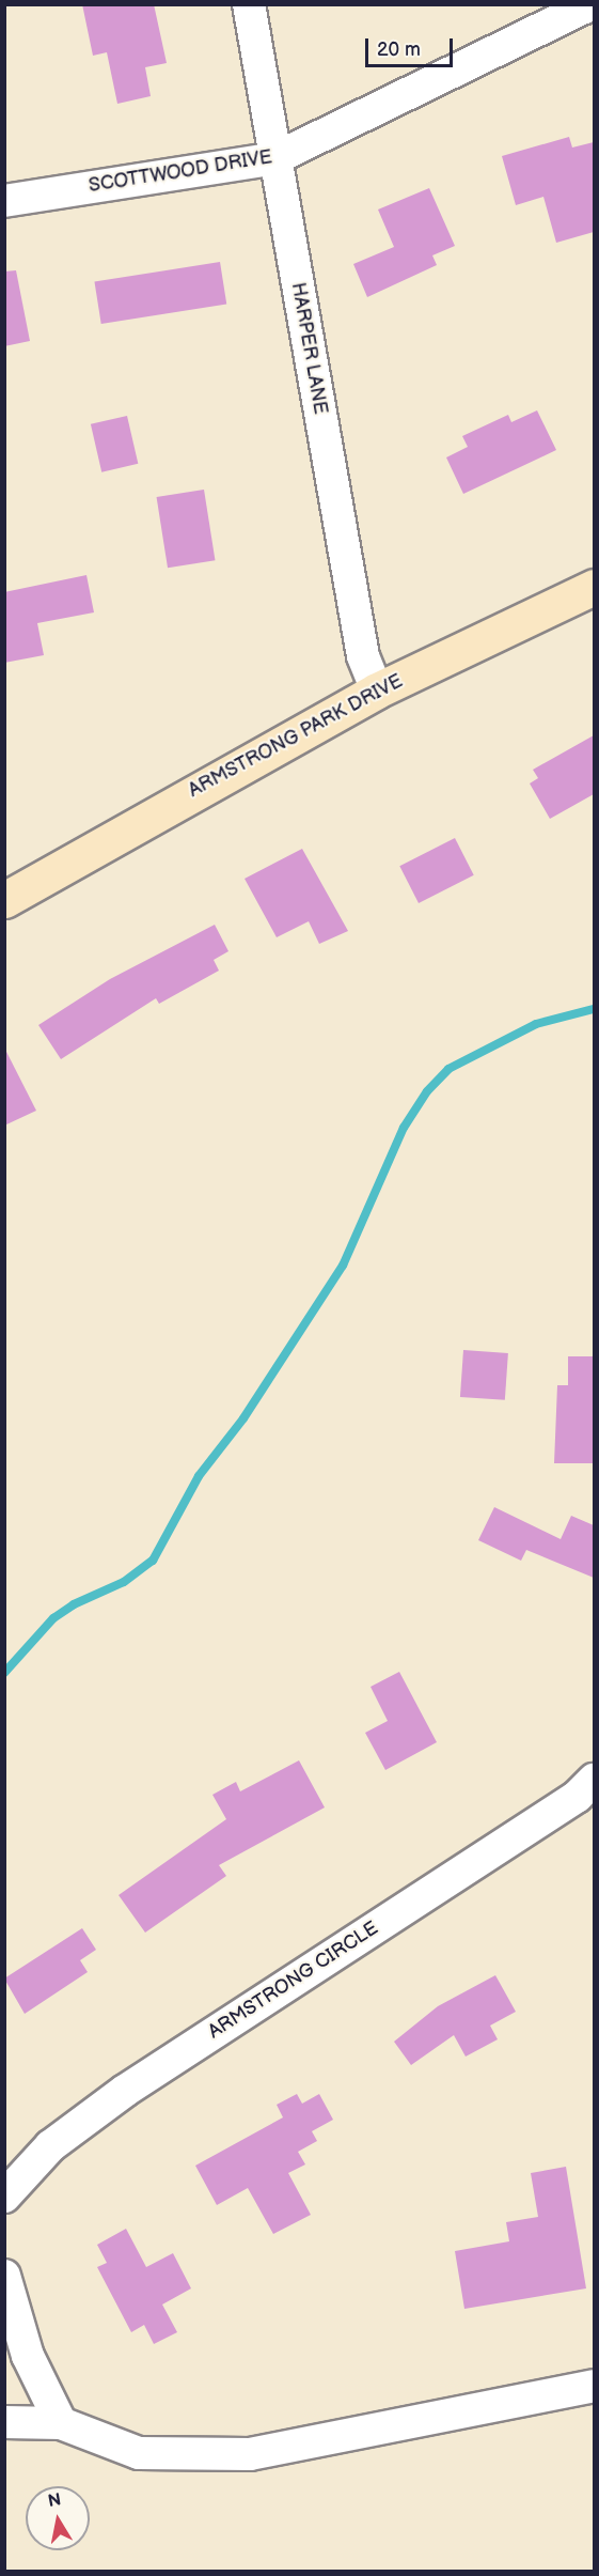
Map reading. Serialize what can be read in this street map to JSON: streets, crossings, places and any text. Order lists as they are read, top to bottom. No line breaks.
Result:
{"streets":{"main road":["ARMSTRONG PARK DRIVE"],"street":["SCOTTWOOD DRIVE","HARPER LANE","ARMSTRONG CIRCLE"]},"crossings":[["SCOTTWOOD DRIVE","HARPER LANE"],["HARPER LANE","ARMSTRONG PARK DRIVE"]],"scale_bar":"20 m","north":"top"}
